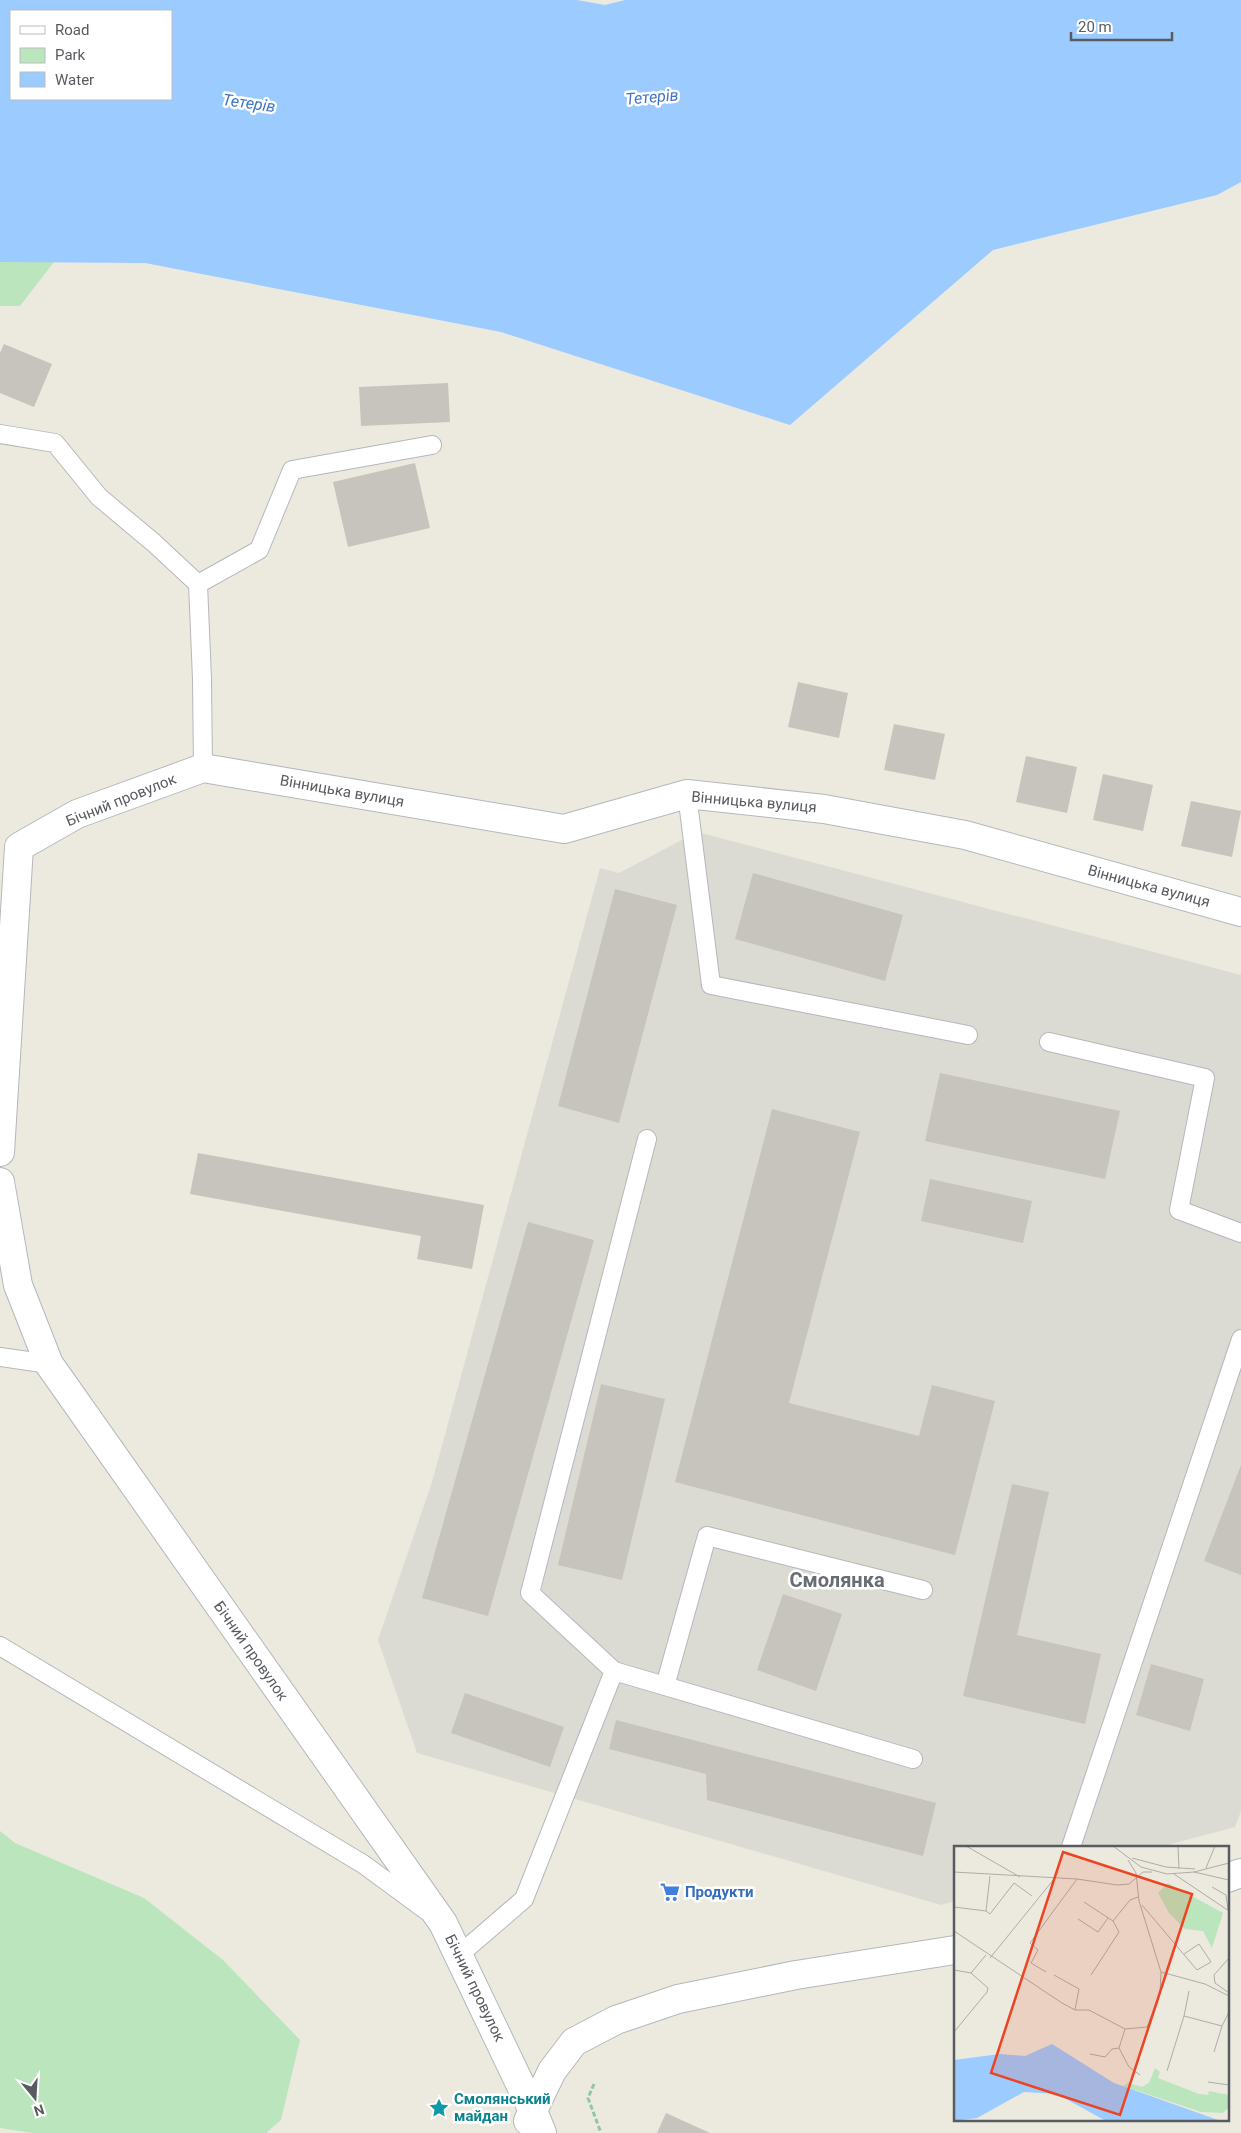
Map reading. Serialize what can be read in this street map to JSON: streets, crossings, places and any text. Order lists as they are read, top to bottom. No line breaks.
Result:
{"streets":{"street":["Вінницька вулиця","Бічний провулок"]},"crossings":[["Вінницька вулиця","Бічний провулок"]],"districts":["Смолянка"],"water":["Тетерів"],"places":{"supermarket":["Продукти"],"place":["Смолянський майдан"]},"legend":["Road","Park","Water"],"scale_bar":"20 m","north":"bottom"}
